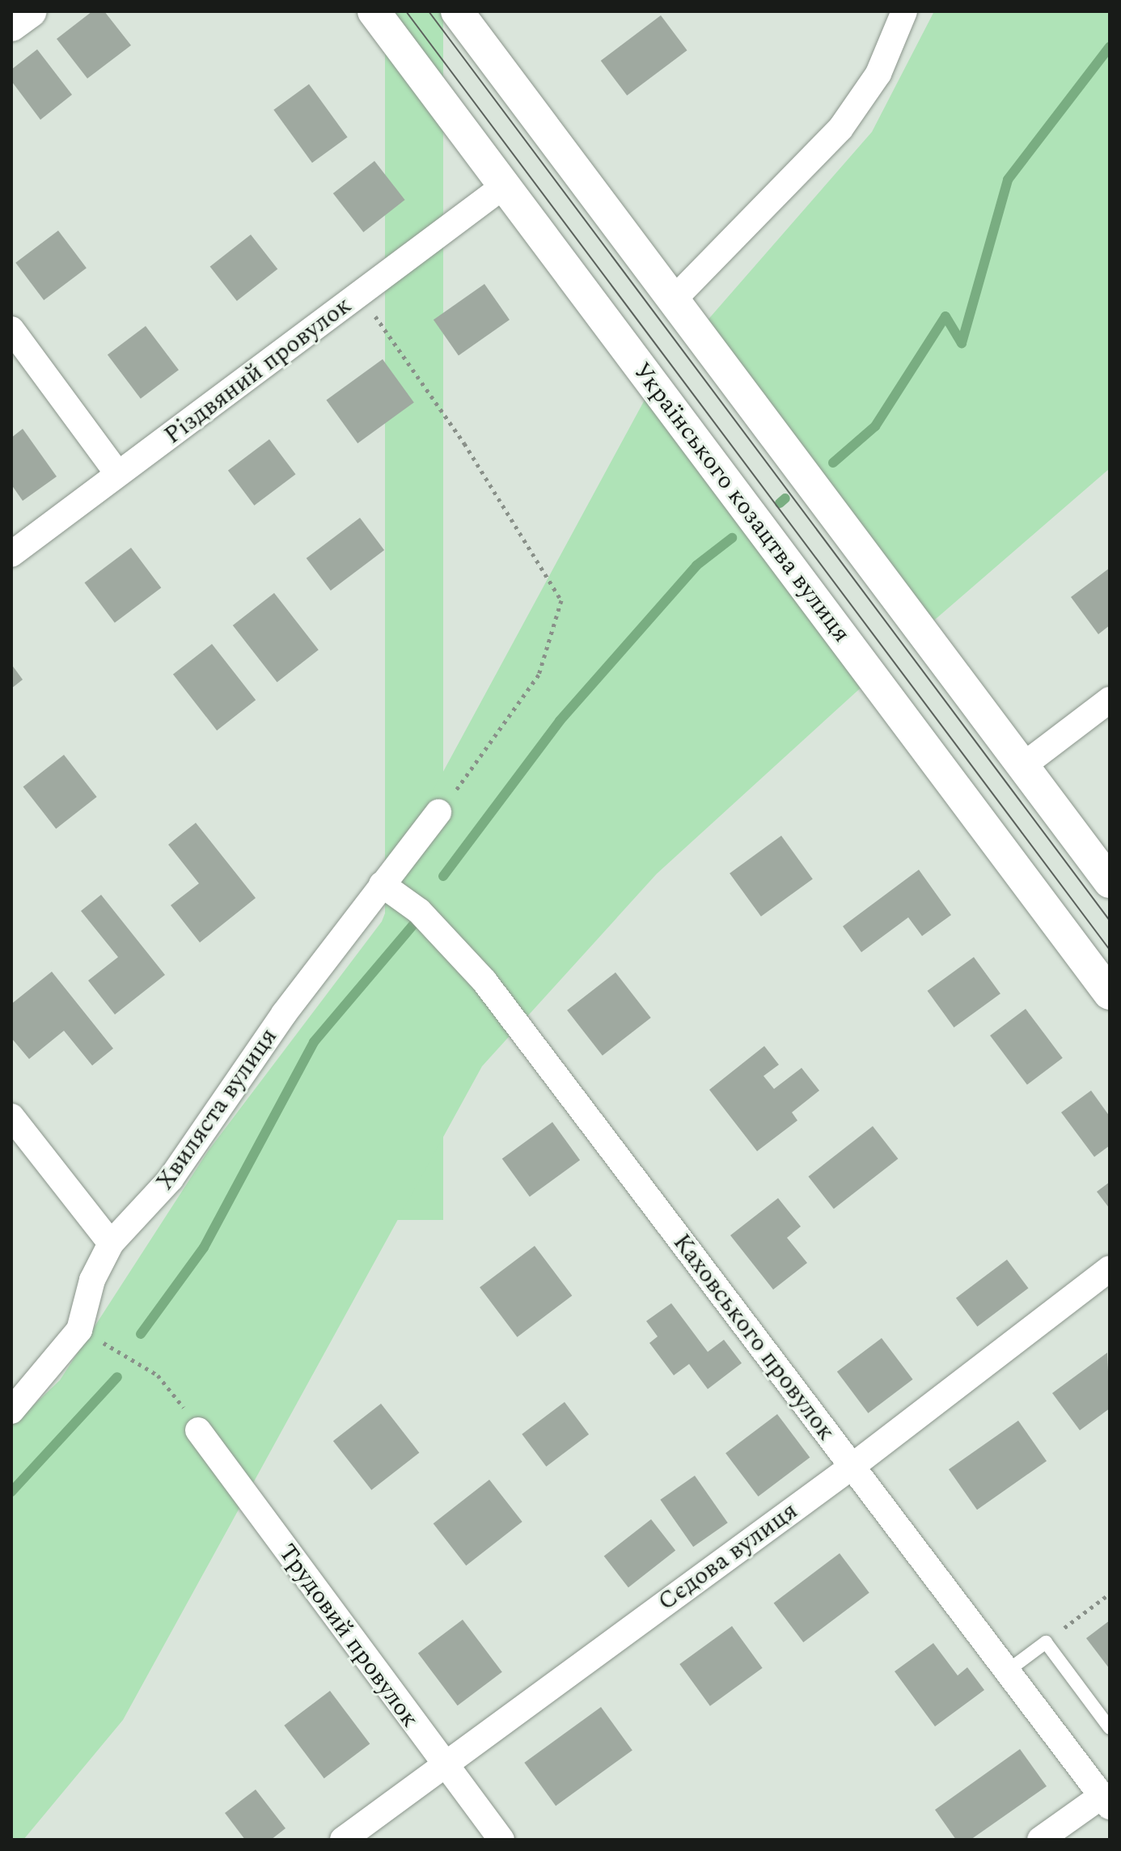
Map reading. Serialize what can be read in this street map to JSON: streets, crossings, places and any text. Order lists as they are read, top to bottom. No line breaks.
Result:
{"streets":{"street":["Різдвяний провулок","Українського козацтва вулиця","Хвиляста вулиця","Каховського провулок","Сєдова вулиця","Трудовий провулок"]},"crossings":[["Різдвяний провулок","Українського козацтва вулиця"],["Хвиляста вулиця","Каховського провулок"],["Каховського провулок","Сєдова вулиця"],["Сєдова вулиця","Трудовий провулок"]]}
